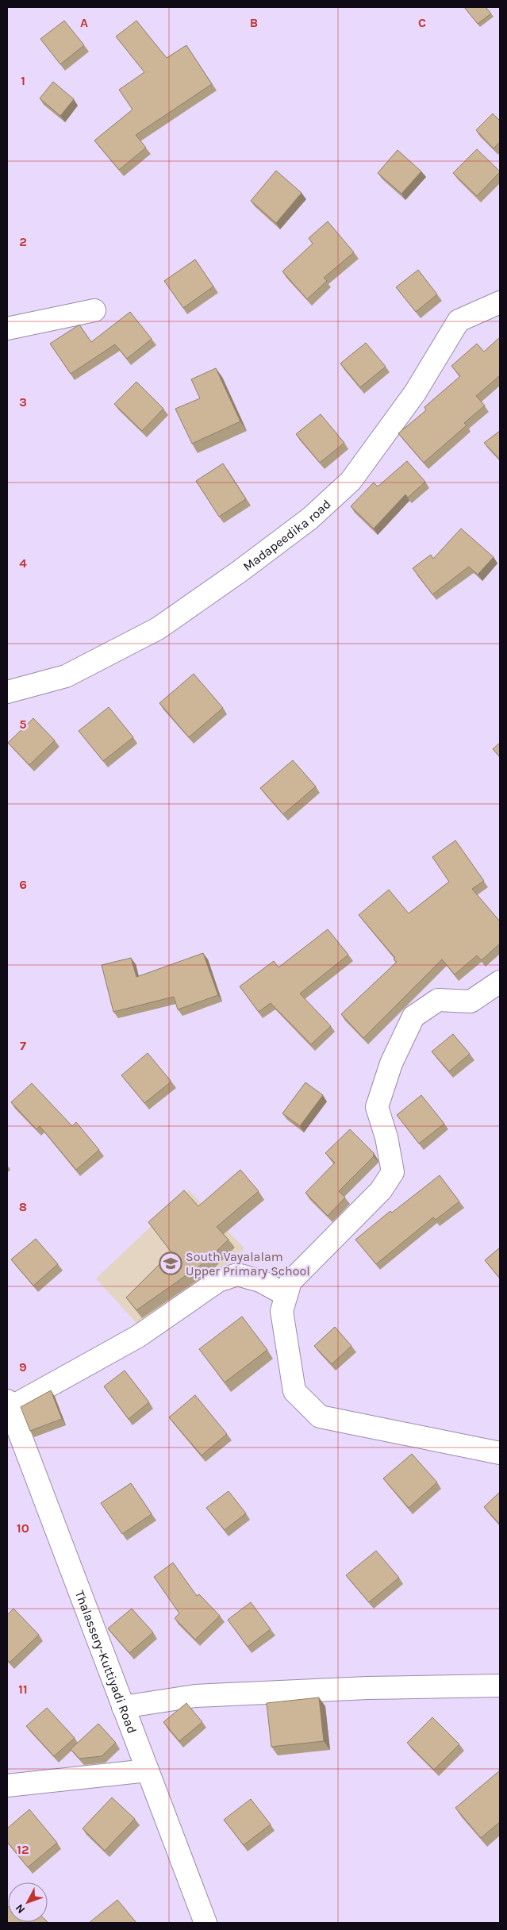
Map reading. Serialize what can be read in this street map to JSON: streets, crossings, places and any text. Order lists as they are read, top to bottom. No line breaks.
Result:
{"streets":{"street":["Madapeedika road","Thalassery-Kuttiyadi Road"]},"places":{"school or university":["South Vayalalam Upper Primary School"]},"north":"bottom left","grid":{"columns":["A","B","C"],"rows":["1","2","3","4","5","6","7","8","9","10","11","12"]}}
